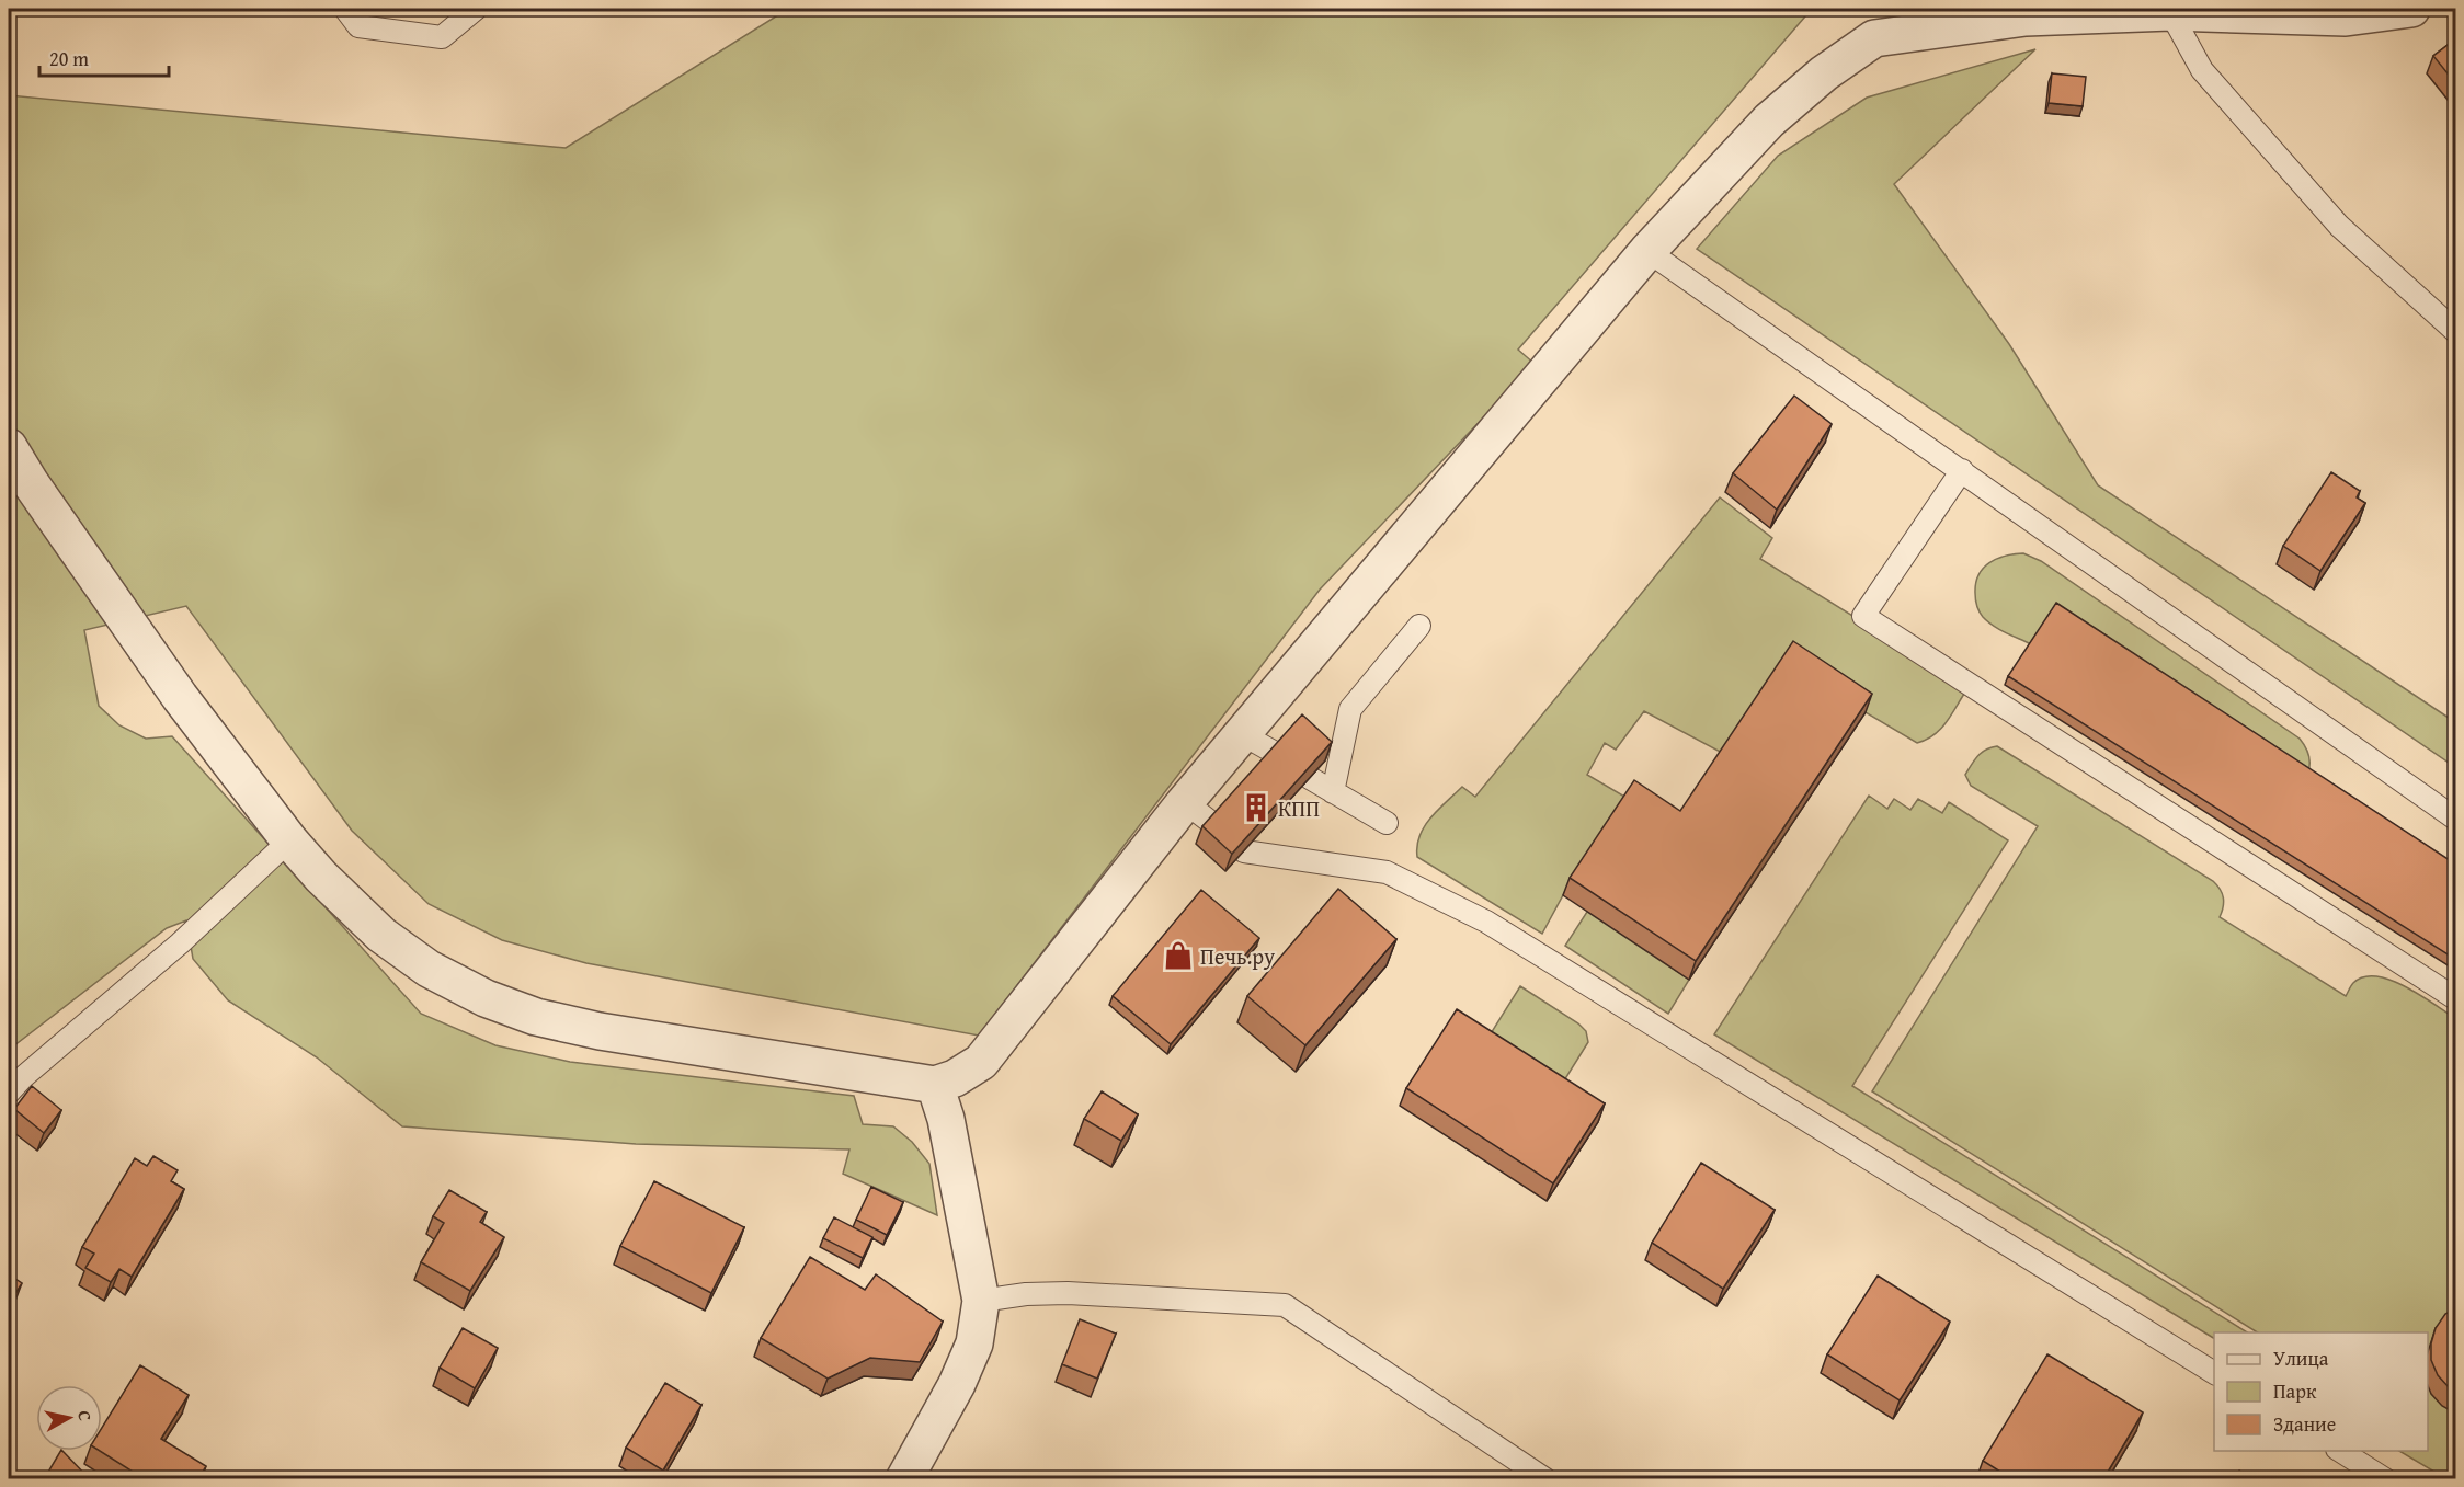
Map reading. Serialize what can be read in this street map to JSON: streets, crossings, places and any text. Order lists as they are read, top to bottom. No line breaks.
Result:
{"places":{"building":["КПП"],"shop":["Печь.ру"]},"legend":["Улица","Парк","Здание"],"scale_bar":"20 m","north":"right"}
